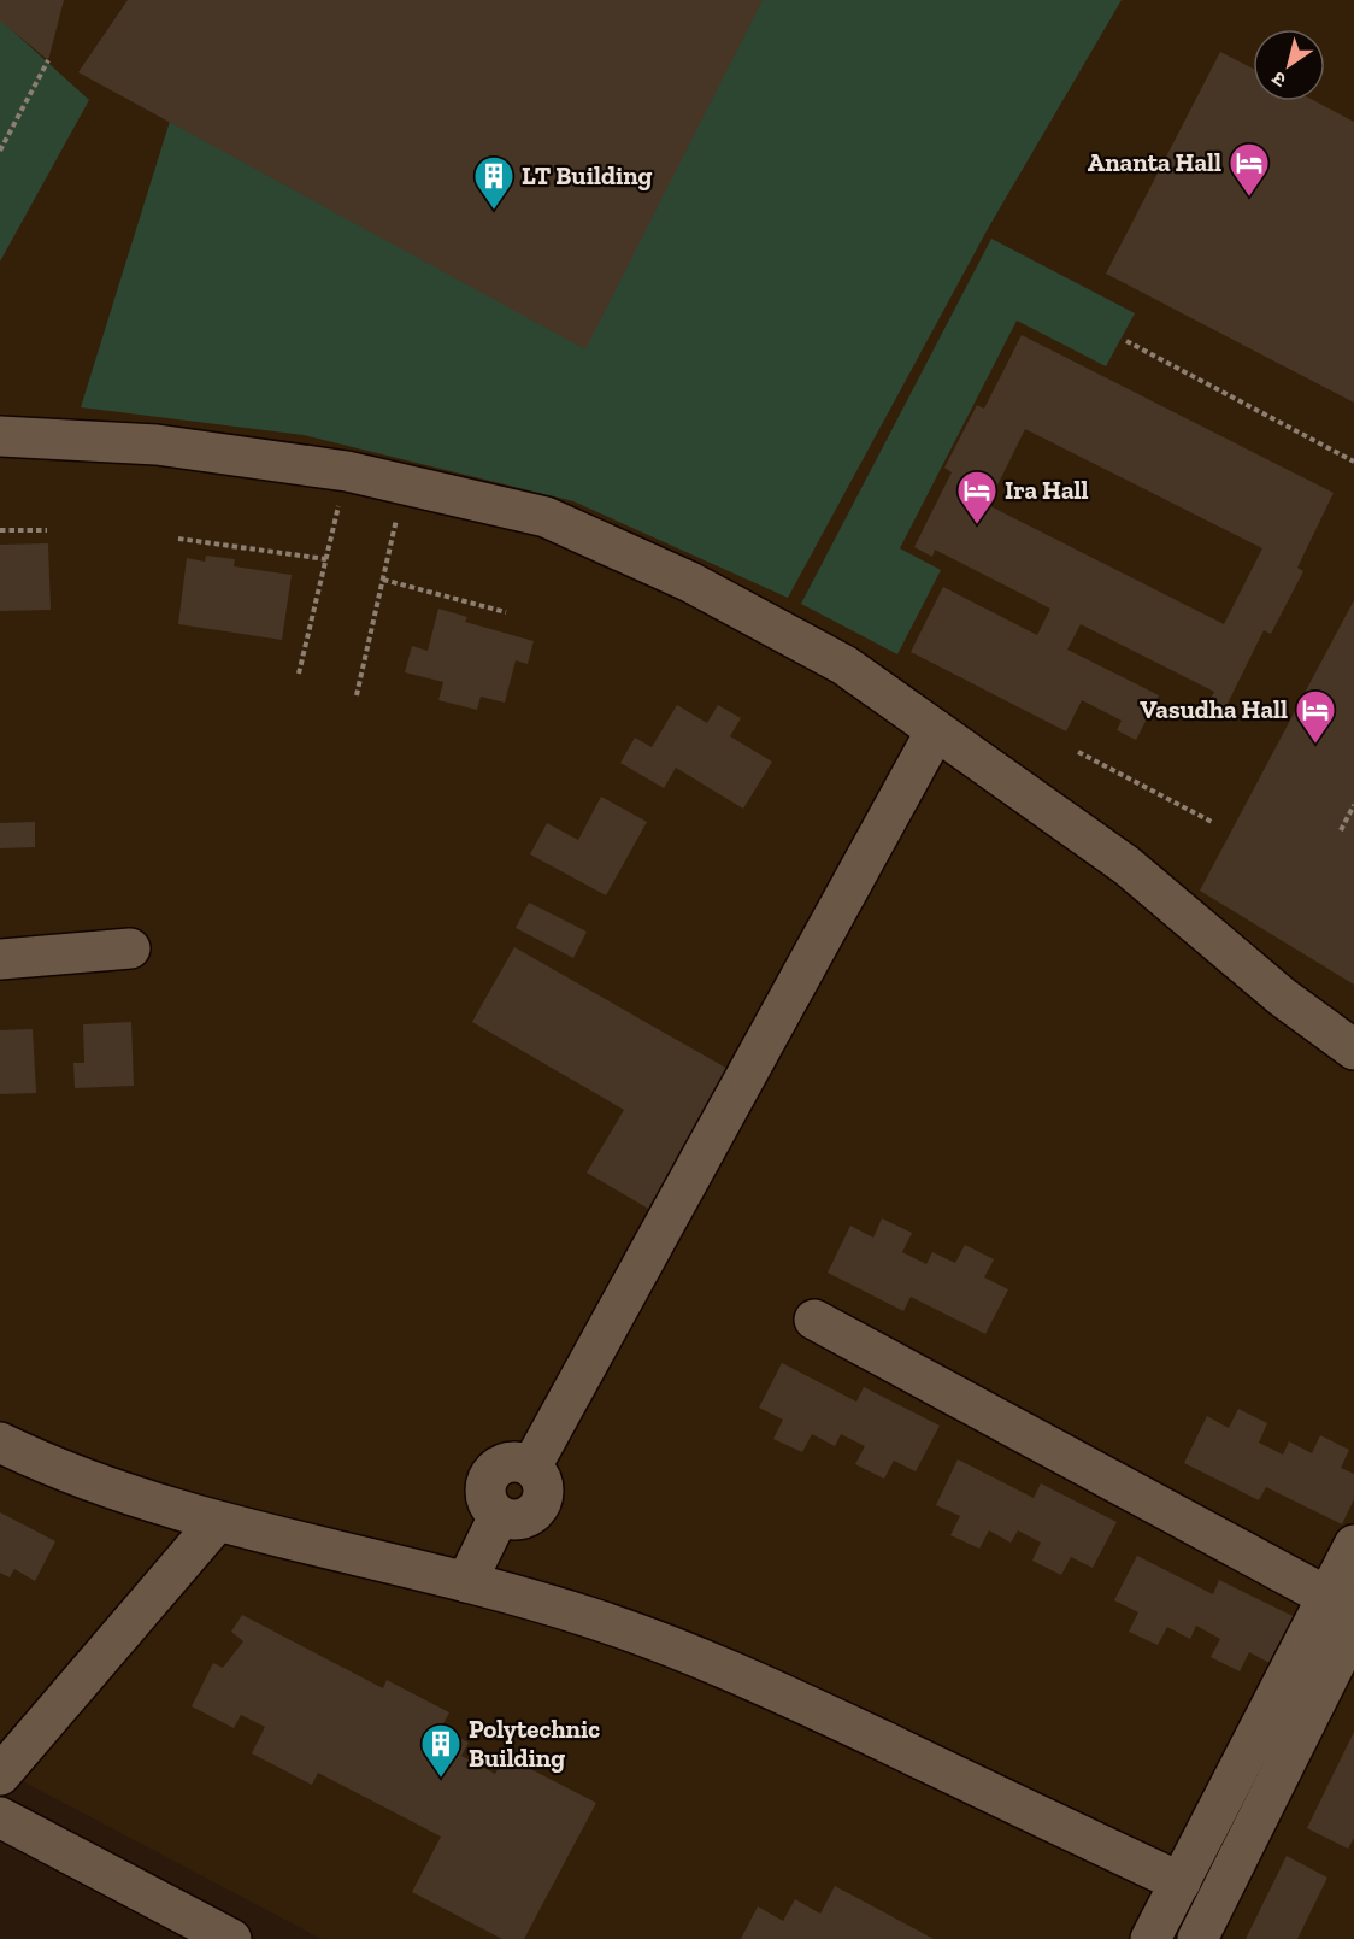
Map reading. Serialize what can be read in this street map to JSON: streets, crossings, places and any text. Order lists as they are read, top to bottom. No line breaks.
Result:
{"places":{"hotel":["Ananta Hall","Ira Hall","Vasudha Hall"],"building":["LT Building","Polytechnic Building"]},"north":"bottom left"}
